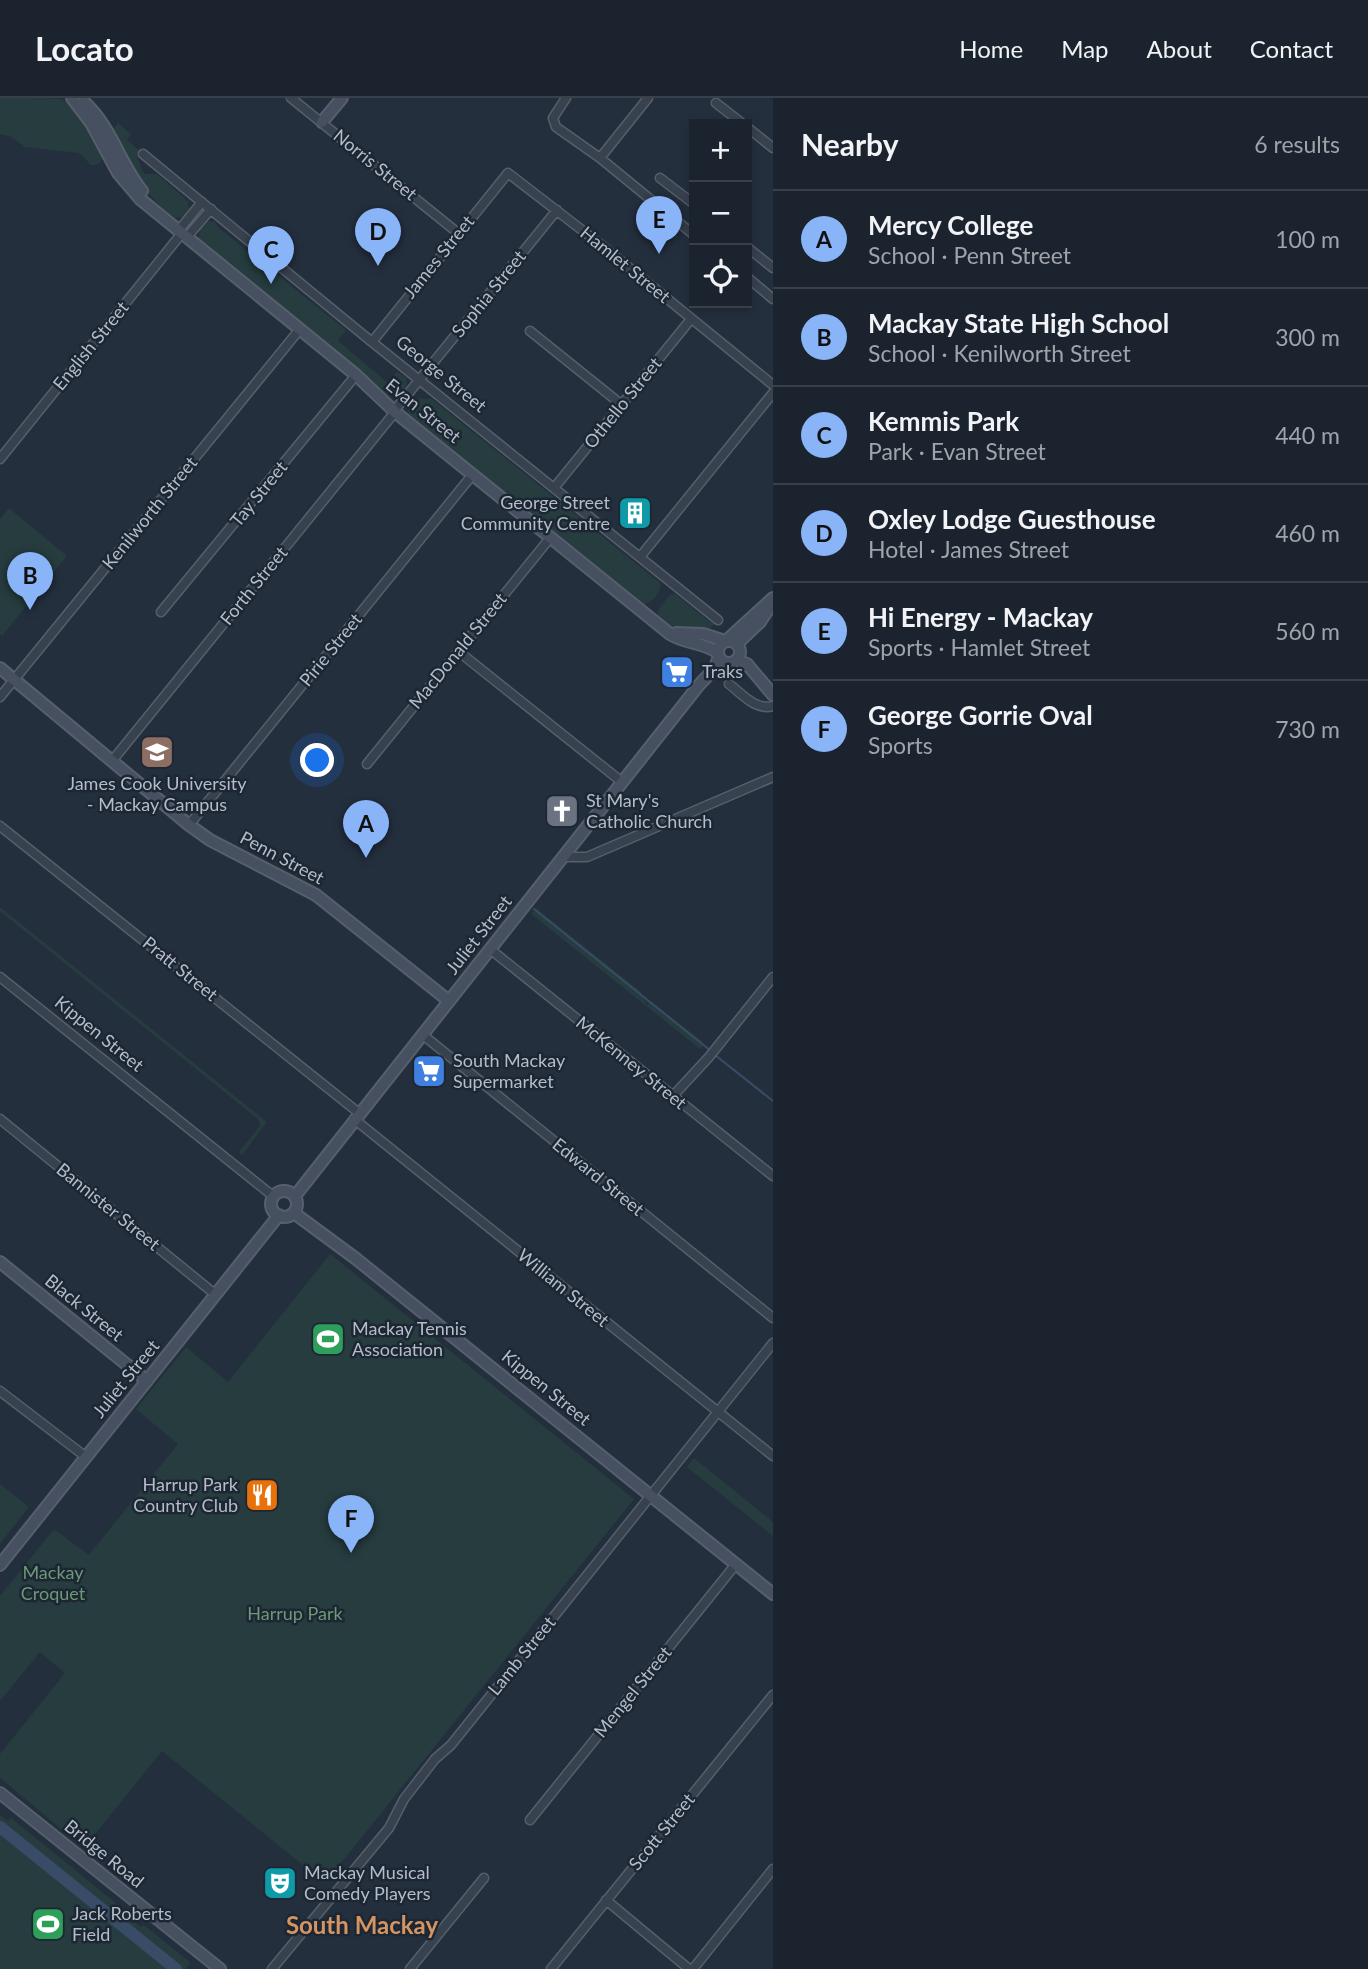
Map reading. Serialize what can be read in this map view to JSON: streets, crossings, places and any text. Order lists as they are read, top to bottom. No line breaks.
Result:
{"streets":{"street":["Norris Street","James Street","Hamlet Street","Sophia Street","English Street","George Street","Othello Street","Evan Street","Tay Street","Kenilworth Street","Forth Street","Pirie Street","MacDonald Street","Penn Street","Juliet Street","Pratt Street","Kippen Street","McKenney Street","Edward Street","Bannister Street","William Street","Black Street","Lamb Street","Mengel Street","Scott Street","Bridge Road"]},"crossings":[["Norris Street","James Street"],["James Street","Hamlet Street"],["James Street","George Street"],["Hamlet Street","Sophia Street"],["Hamlet Street","Othello Street"],["Sophia Street","George Street"],["Sophia Street","Evan Street"],["Sophia Street","Forth Street"],["English Street","Evan Street"],["George Street","Othello Street"],["Evan Street","Tay Street"],["Evan Street","Kenilworth Street"],["Evan Street","Forth Street"],["Evan Street","Pirie Street"],["Evan Street","MacDonald Street"],["Evan Street","Juliet Street"],["Kenilworth Street","Penn Street"],["Forth Street","Penn Street"],["Pirie Street","Penn Street"],["Penn Street","Juliet Street"],["Juliet Street","Pratt Street"],["Juliet Street","Kippen Street"],["Juliet Street","McKenney Street"],["Juliet Street","Edward Street"],["Juliet Street","Bannister Street"],["Juliet Street","William Street"],["Juliet Street","Black Street"],["Pratt Street","William Street"],["Kippen Street","Lamb Street"],["Kippen Street","Mengel Street"],["William Street","Lamb Street"]],"districts":["South Mackay"],"parks":["Mackay Croquet","Harrup Park"],"places":{"building":["George Street Community Centre"],"supermarket":["Traks","South Mackay Supermarket"],"school or university":["James Cook University - Mackay Campus"],"church":["St Mary's Catholic Church"],"sports":["Mackay Tennis Association","Jack Roberts Field"],"restaurant":["Harrup Park Country Club"],"theatre":["Mackay Musical Comedy Players"]},"page":{"header":"Locato","nav":["Home","Map","About","Contact"],"heading":["Nearby","6 results"],"map_buttons":["+","−"],"list":[{"mark":"A","name":"Mercy College","note":"School · Penn Street","value":"100 m"},{"mark":"B","name":"Mackay State High School","note":"School · Kenilworth Street","value":"300 m"},{"mark":"C","name":"Kemmis Park","note":"Park · Evan Street","value":"440 m"},{"mark":"D","name":"Oxley Lodge Guesthouse","note":"Hotel · James Street","value":"460 m"},{"mark":"E","name":"Hi Energy - Mackay","note":"Sports · Hamlet Street","value":"560 m"},{"mark":"F","name":"George Gorrie Oval","note":"Sports","value":"730 m"}],"pins":["E","D","C","B","A","F"]}}
